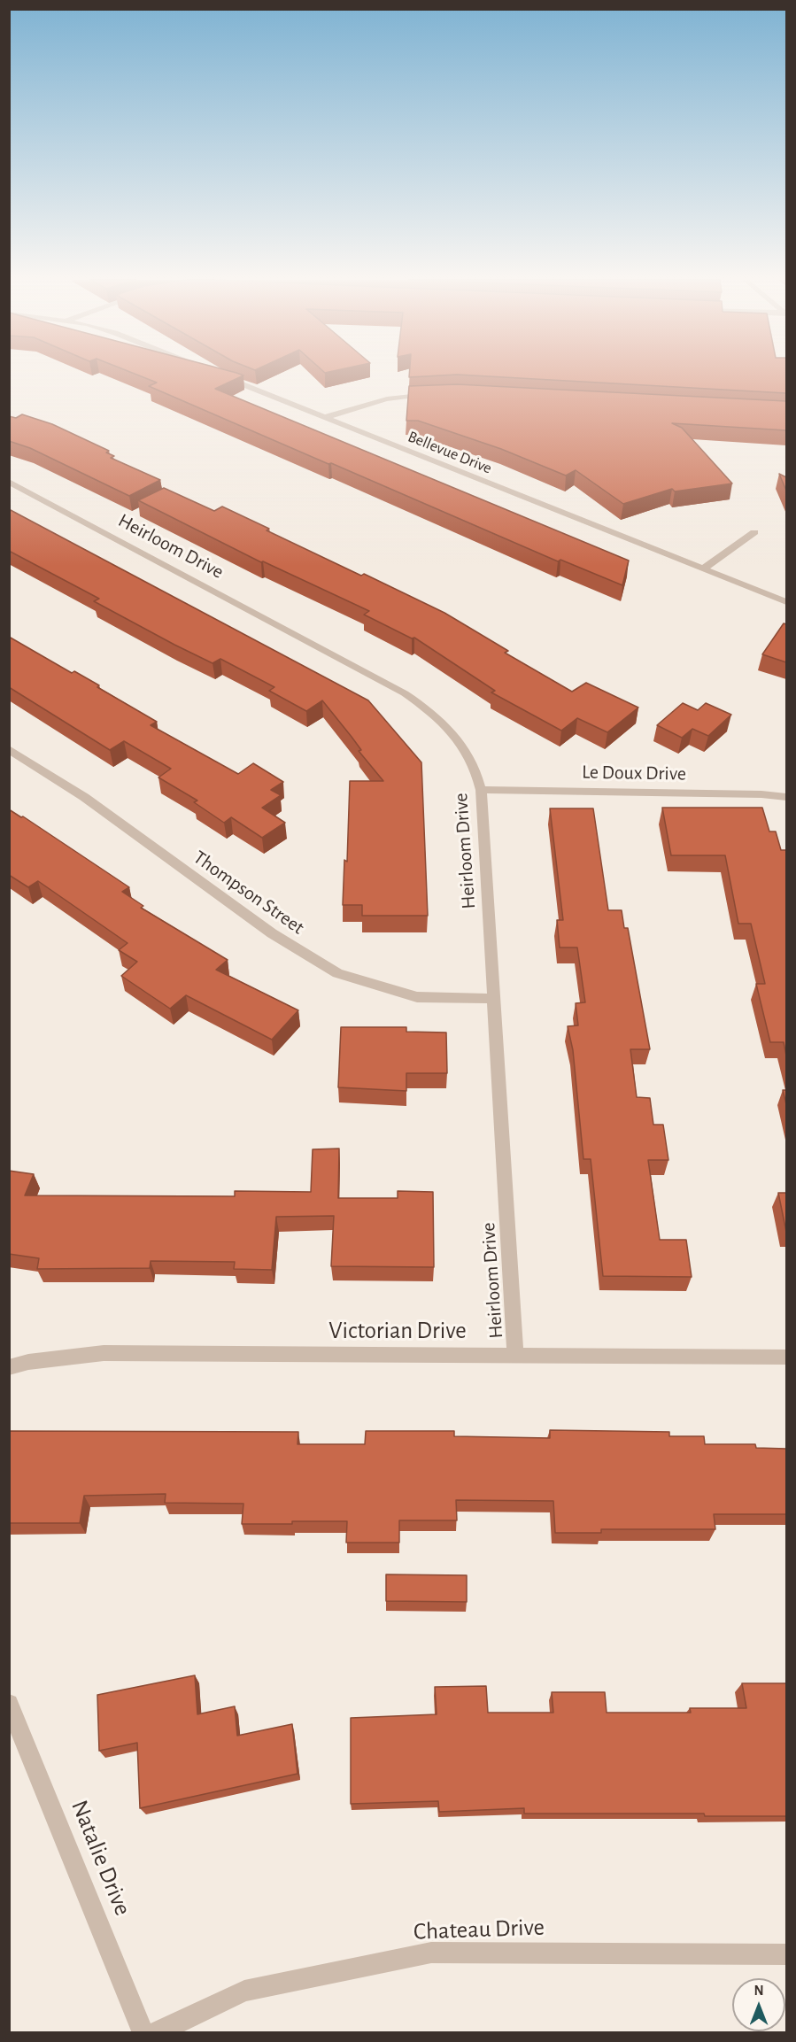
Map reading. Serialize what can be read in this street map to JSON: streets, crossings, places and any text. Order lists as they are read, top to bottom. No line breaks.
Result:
{"streets":{"street":["Bellevue Drive","Heirloom Drive","Le Doux Drive","Thompson Street","Victorian Drive","Natalie Drive","Chateau Drive"]},"crossings":[["Heirloom Drive","Le Doux Drive"],["Heirloom Drive","Thompson Street"],["Heirloom Drive","Victorian Drive"]],"north":"top"}
